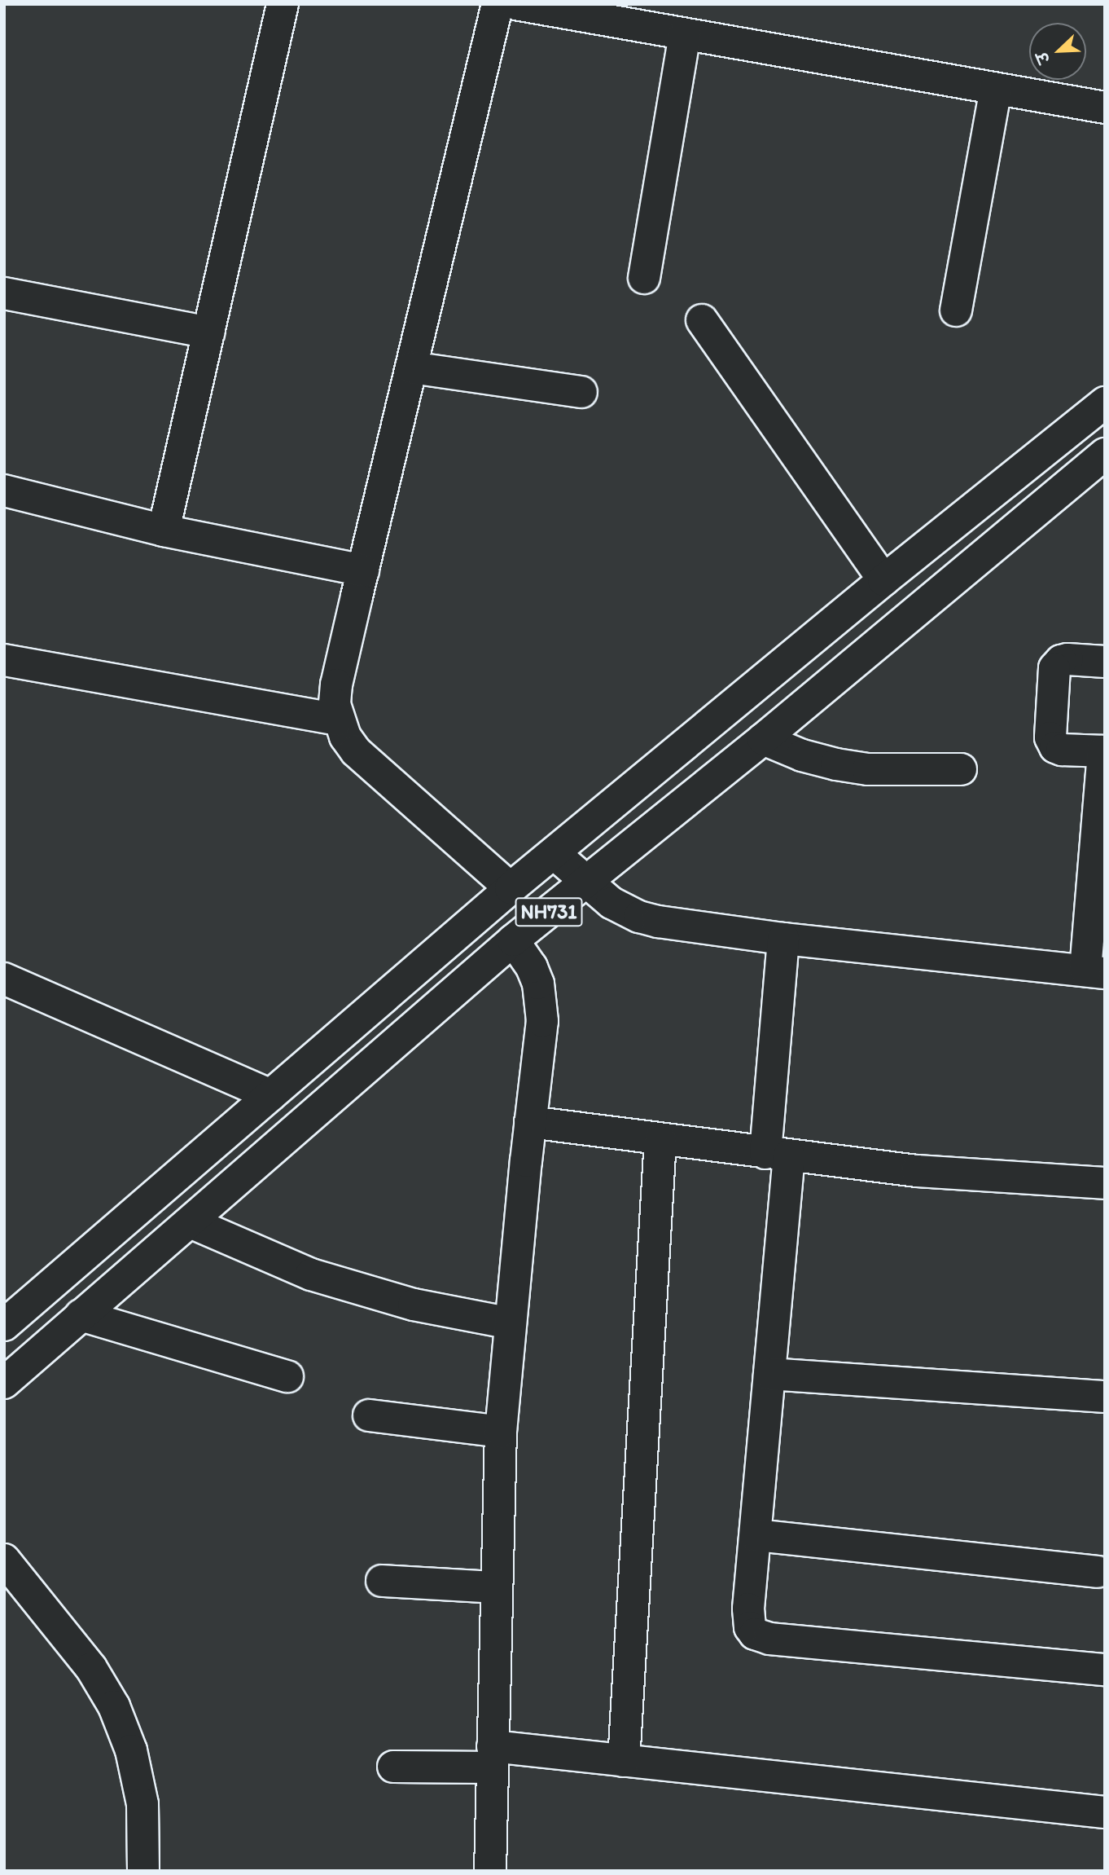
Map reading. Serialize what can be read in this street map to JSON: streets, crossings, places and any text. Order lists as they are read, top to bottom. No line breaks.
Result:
{"streets":{"main road":["NH731"]},"north":"bottom left"}
